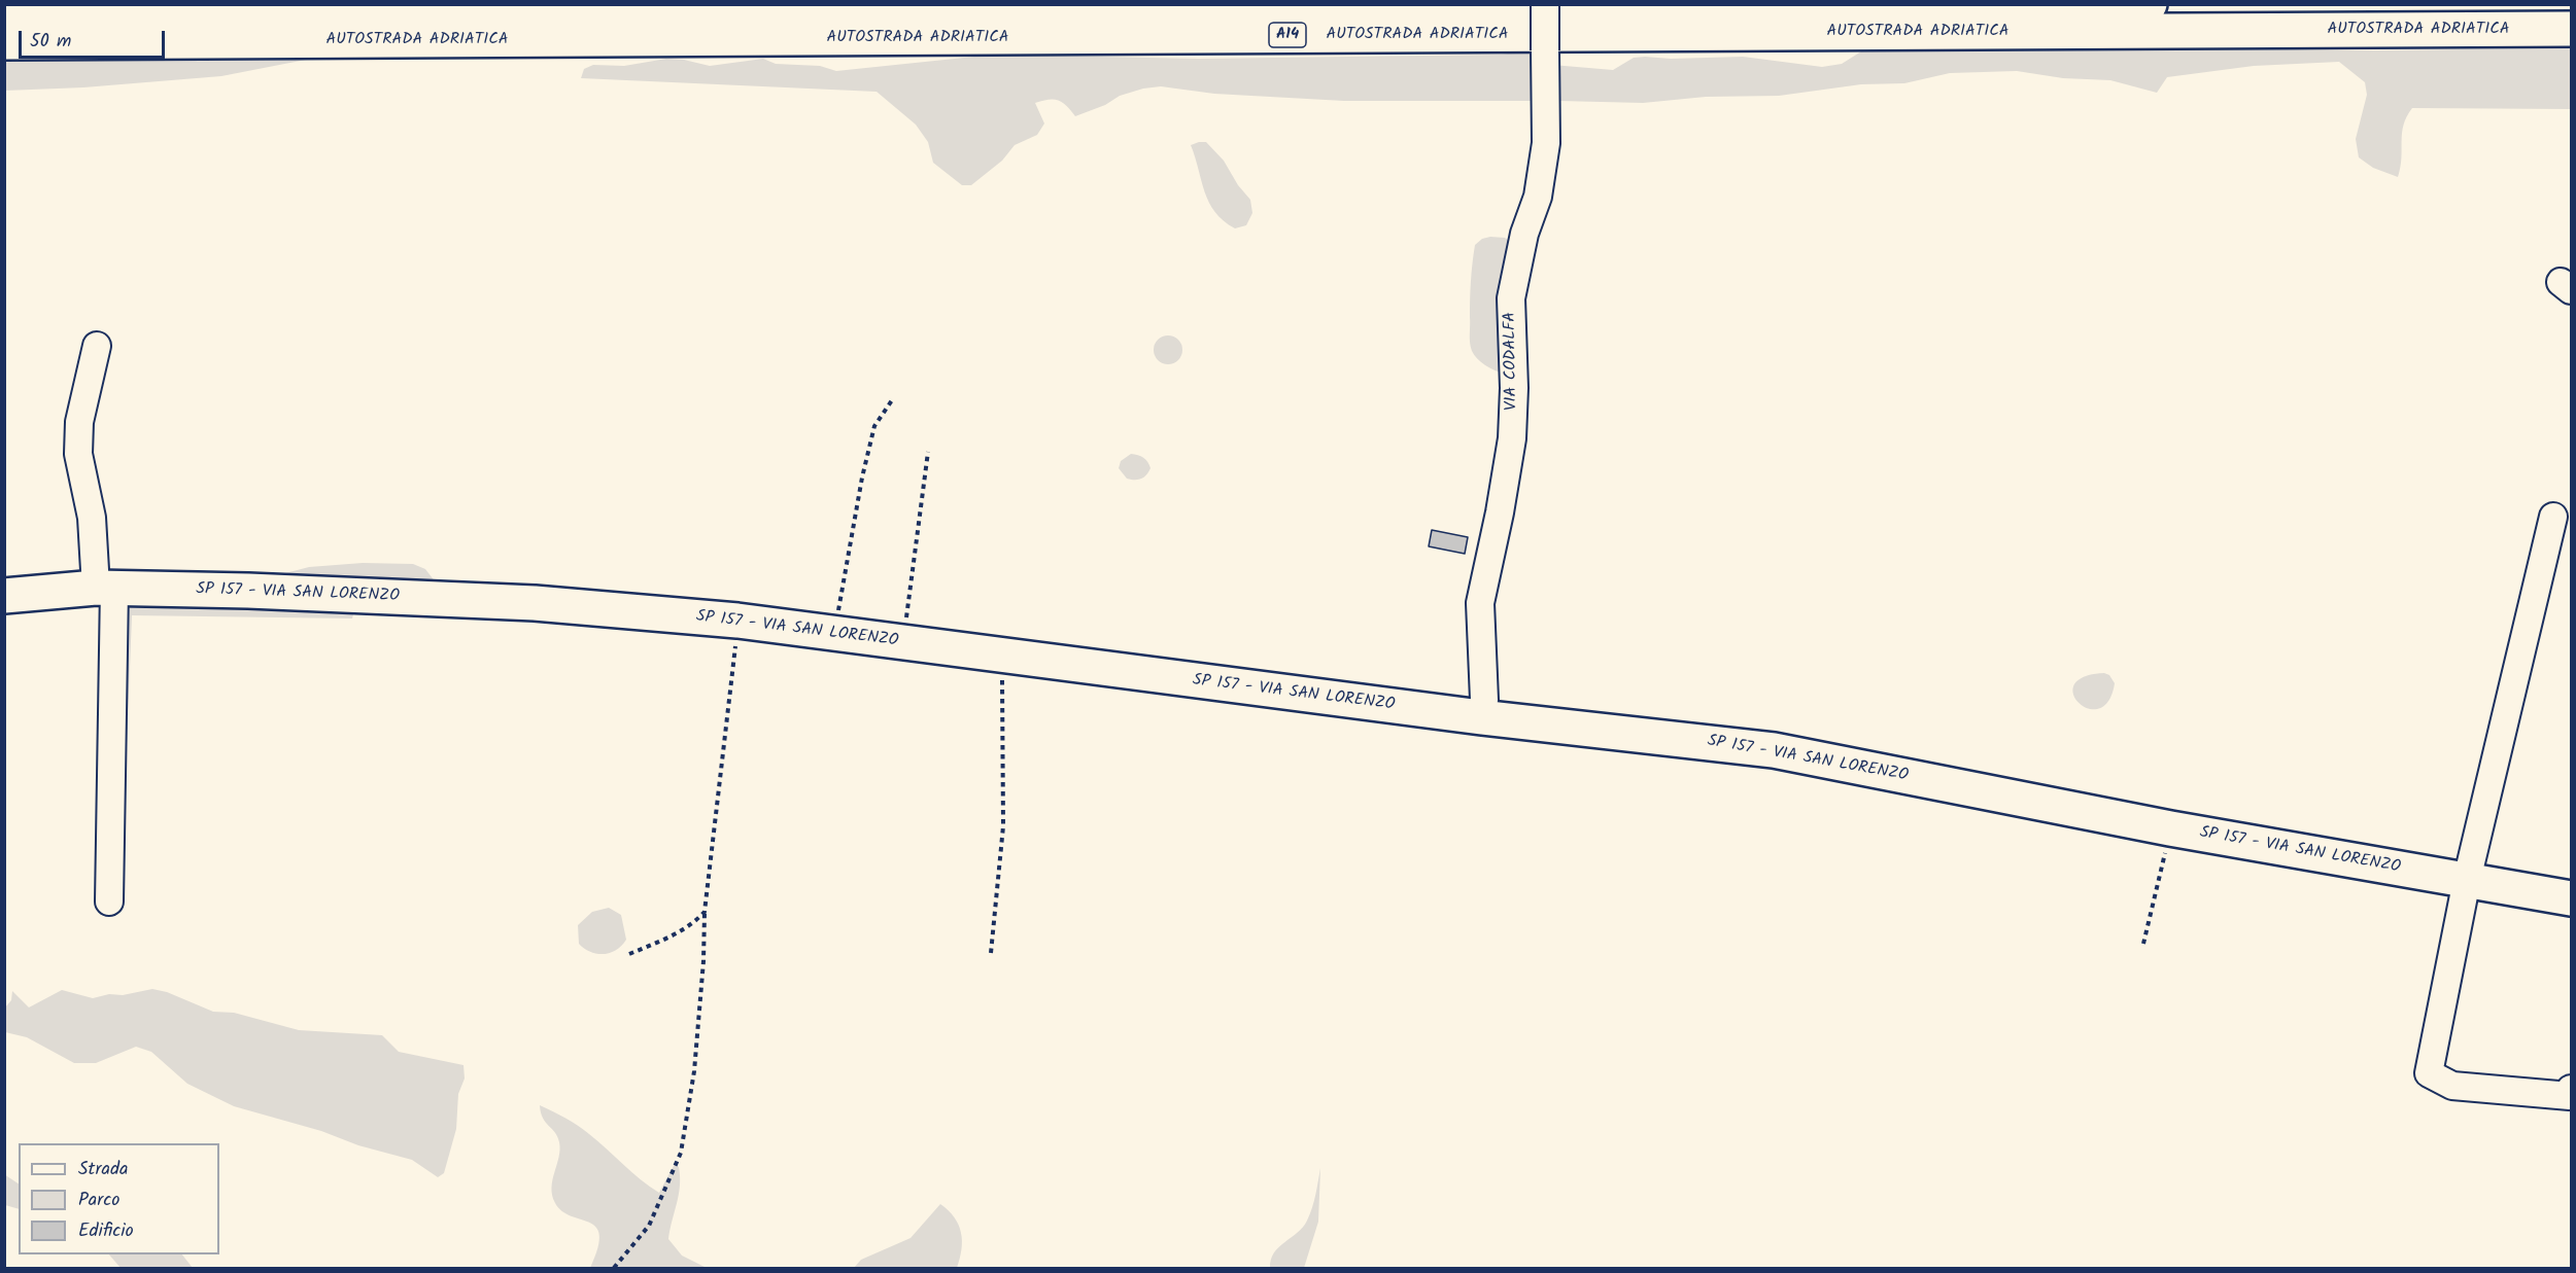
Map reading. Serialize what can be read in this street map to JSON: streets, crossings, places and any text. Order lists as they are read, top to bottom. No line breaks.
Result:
{"streets":{"main road":["AUTOSTRADA ADRIATICA","A14","SP 157 - VIA SAN LORENZO"],"street":["VIA CODALFA"]},"crossings":[["VIA CODALFA","SP 157 - VIA SAN LORENZO"]],"legend":["Strada","Parco","Edificio"],"scale_bar":"50 m"}
